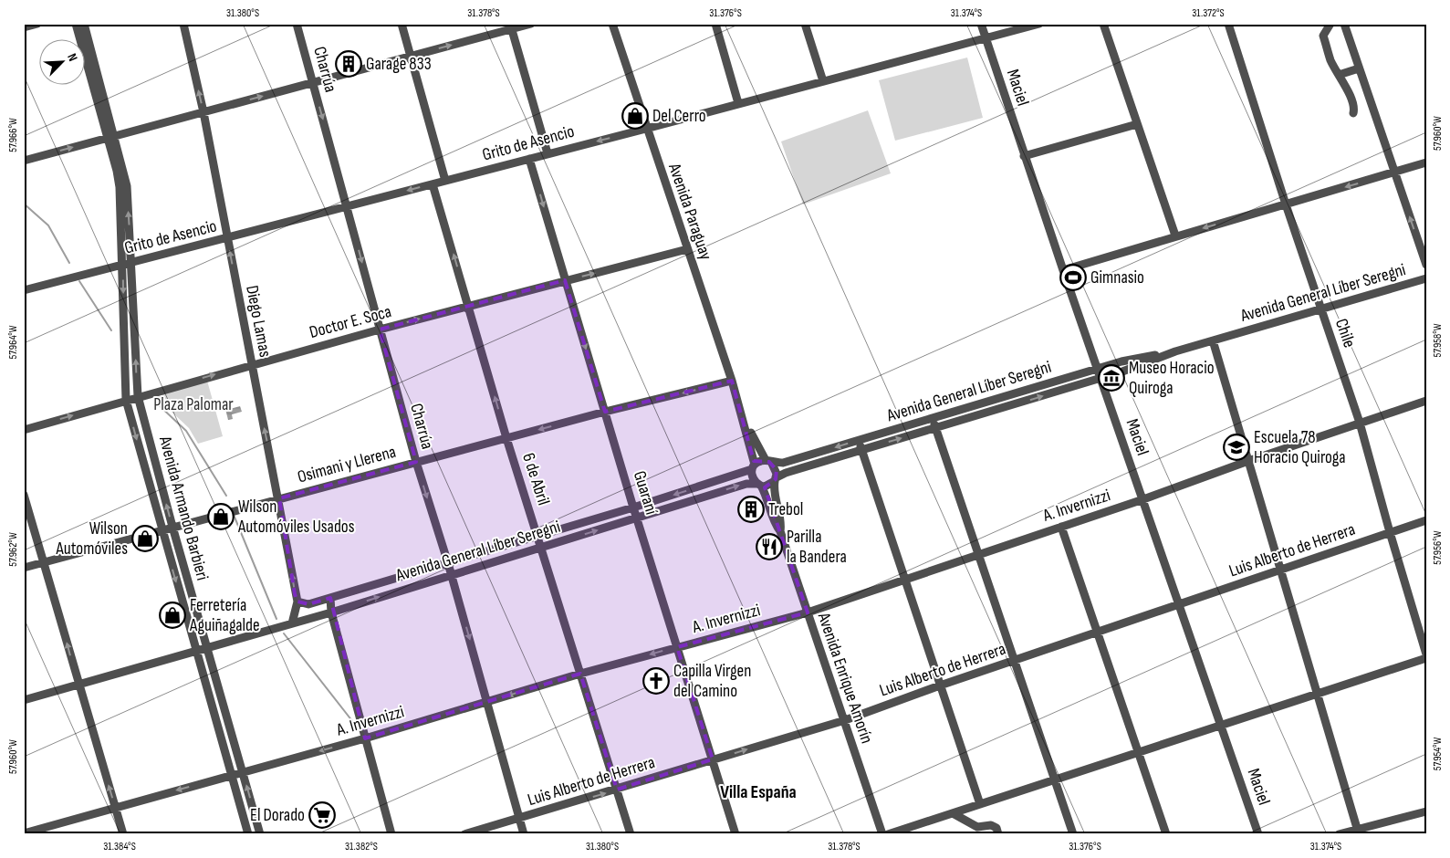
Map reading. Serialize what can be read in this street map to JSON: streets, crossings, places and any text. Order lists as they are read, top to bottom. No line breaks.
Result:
{"streets":{"street":["Charrúa","Maciel","Grito de Asencio","Avenida Paraguay","Avenida General Líber Seregni","Diego Lamas","Doctor E. Soca","Chile","Osimani y Llerena","6 de Abril","Guaraní","A. Invernizzi","Avenida Armando Barbieri","Luis Alberto de Herrera","Avenida Enrique Amorín"]},"crossings":[["Charrúa","Grito de Asencio"],["Charrúa","Avenida General Líber Seregni"],["Charrúa","Doctor E. Soca"],["Charrúa","Osimani y Llerena"],["Charrúa","A. Invernizzi"],["Charrúa","Luis Alberto de Herrera"],["Maciel","Grito de Asencio"],["Maciel","Avenida General Líber Seregni"],["Maciel","A. Invernizzi"],["Maciel","Luis Alberto de Herrera"],["Grito de Asencio","Avenida Paraguay"],["Grito de Asencio","Diego Lamas"],["Grito de Asencio","6 de Abril"],["Grito de Asencio","Guaraní"],["Grito de Asencio","Avenida Armando Barbieri"],["Avenida Paraguay","Avenida General Líber Seregni"],["Avenida Paraguay","Doctor E. Soca"],["Avenida Paraguay","Osimani y Llerena"],["Avenida Paraguay","Avenida Enrique Amorín"],["Avenida General Líber Seregni","Diego Lamas"],["Avenida General Líber Seregni","Chile"],["Avenida General Líber Seregni","6 de Abril"],["Avenida General Líber Seregni","Guaraní"],["Avenida General Líber Seregni","Avenida Armando Barbieri"],["Avenida General Líber Seregni","Avenida Enrique Amorín"],["Diego Lamas","Doctor E. Soca"],["Diego Lamas","Osimani y Llerena"],["Doctor E. Soca","6 de Abril"],["Doctor E. Soca","Guaraní"],["Doctor E. Soca","Avenida Armando Barbieri"],["Chile","A. Invernizzi"],["Chile","Luis Alberto de Herrera"],["Osimani y Llerena","6 de Abril"],["Osimani y Llerena","Guaraní"],["Osimani y Llerena","Avenida Armando Barbieri"],["6 de Abril","A. Invernizzi"],["6 de Abril","Luis Alberto de Herrera"],["Guaraní","A. Invernizzi"],["Guaraní","Luis Alberto de Herrera"],["A. Invernizzi","Avenida Armando Barbieri"],["A. Invernizzi","Avenida Enrique Amorín"],["Luis Alberto de Herrera","Avenida Enrique Amorín"]],"one_way":["Charrúa","Diego Lamas","Doctor E. Soca","6 de Abril","Guaraní"],"districts":["Villa España"],"parks":["Plaza Palomar"],"places":{"building":["Garage 833","Trebol"],"shop":["Del Cerro","Wilson Automóviles Usados","Wilson Automóviles","Ferretería Aguiñagalde"],"sports":["Gimnasio"],"museum":["Museo Horacio Quiroga"],"school or university":["Escuela 78 Horacio Quiroga"],"restaurant":["Parilla la Bandera"],"church":["Capilla Virgen del Camino"],"supermarket":["El Dorado"]},"north":"top right","coordinates":["31.380°S","31.378°S","31.376°S","31.374°S","31.372°S","57.960°W","57.966°W","57.958°W","57.964°W","57.956°W","57.962°W","57.954°W","31.384°S","31.382°S"]}
